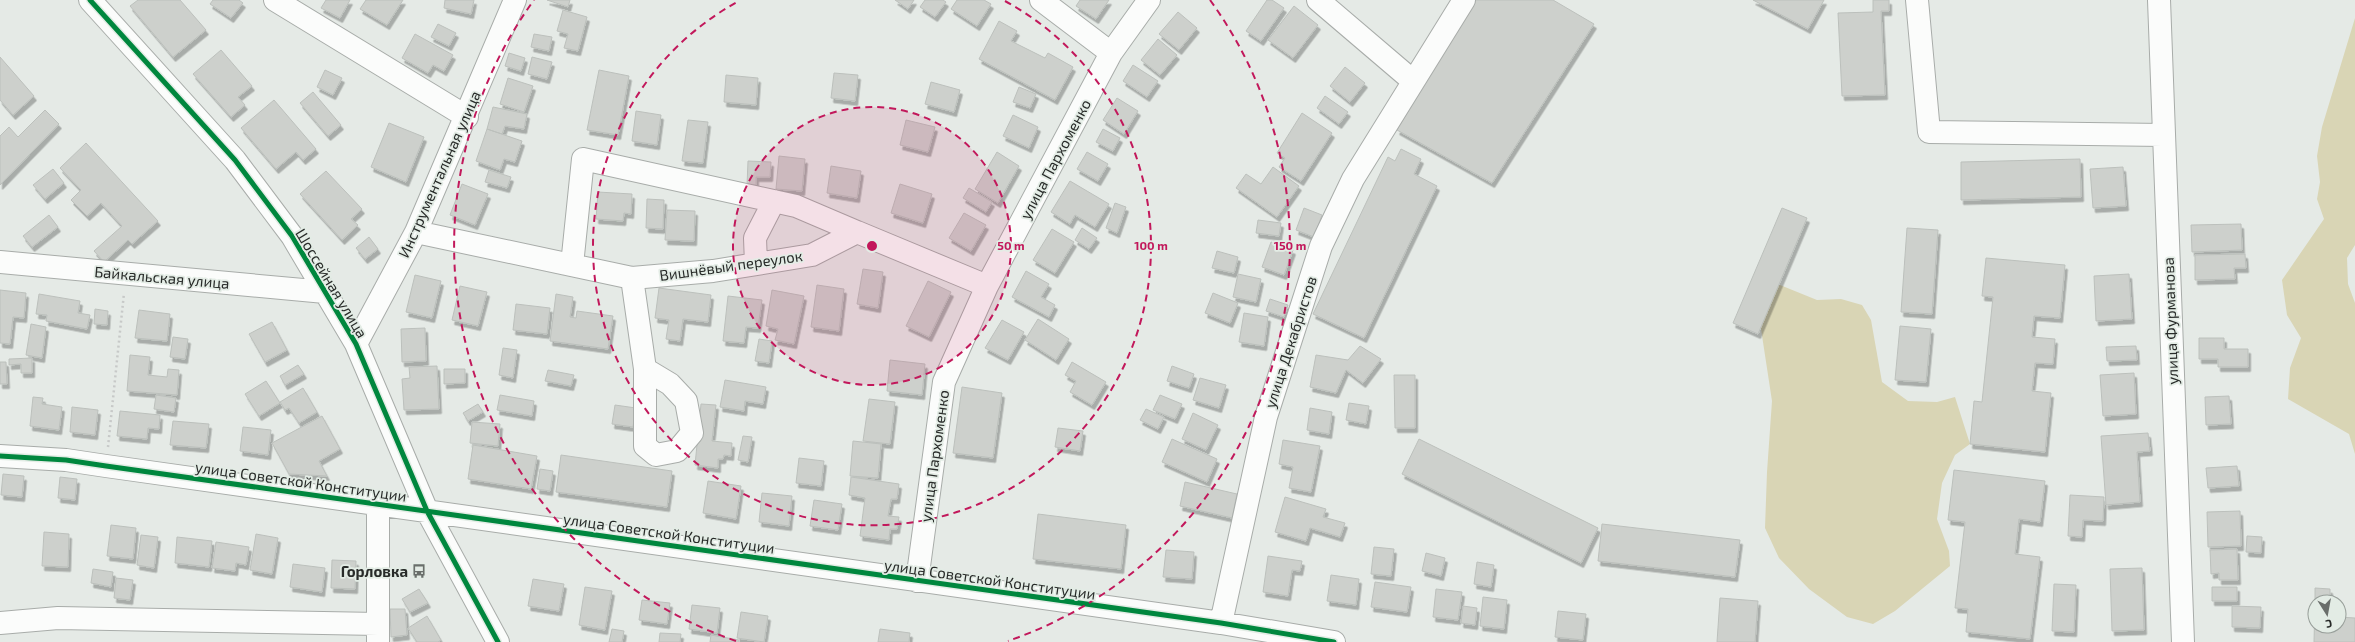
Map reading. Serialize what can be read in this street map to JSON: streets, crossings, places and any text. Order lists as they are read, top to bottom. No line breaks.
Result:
{"streets":{"street":["улица Пархоменко","Инструментальная улица","Вишнёвый переулок","Байкальская улица","Шоссейная улица","улица Фурманова","улица Декабристов","улица Советской Конституции"]},"crossings":[["улица Пархоменко","улица Советской Конституции"],["Инструментальная улица","Вишнёвый переулок"],["Инструментальная улица","Шоссейная улица"],["Байкальская улица","Шоссейная улица"],["Шоссейная улица","улица Советской Конституции"],["улица Декабристов","улица Советской Конституции"]],"places":{"bus stop":["Горловка"]},"north":"bottom","rings":["50 m","100 m","150 m"]}
